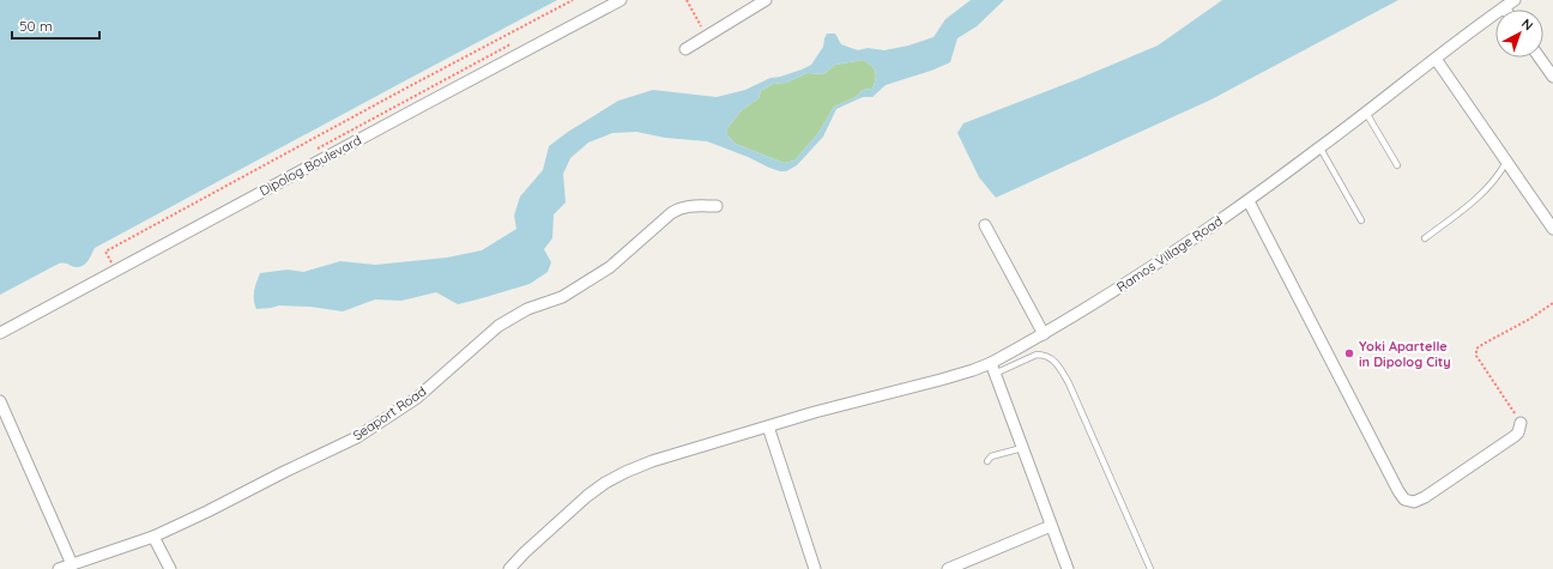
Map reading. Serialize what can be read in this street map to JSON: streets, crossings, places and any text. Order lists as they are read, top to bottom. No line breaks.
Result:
{"streets":{"street":["Dipolog Boulevard","Ramos Village Road","Seaport Road"]},"places":["Yoki Apartelle in Dipolog City"],"scale_bar":"50 m","north":"top right"}
